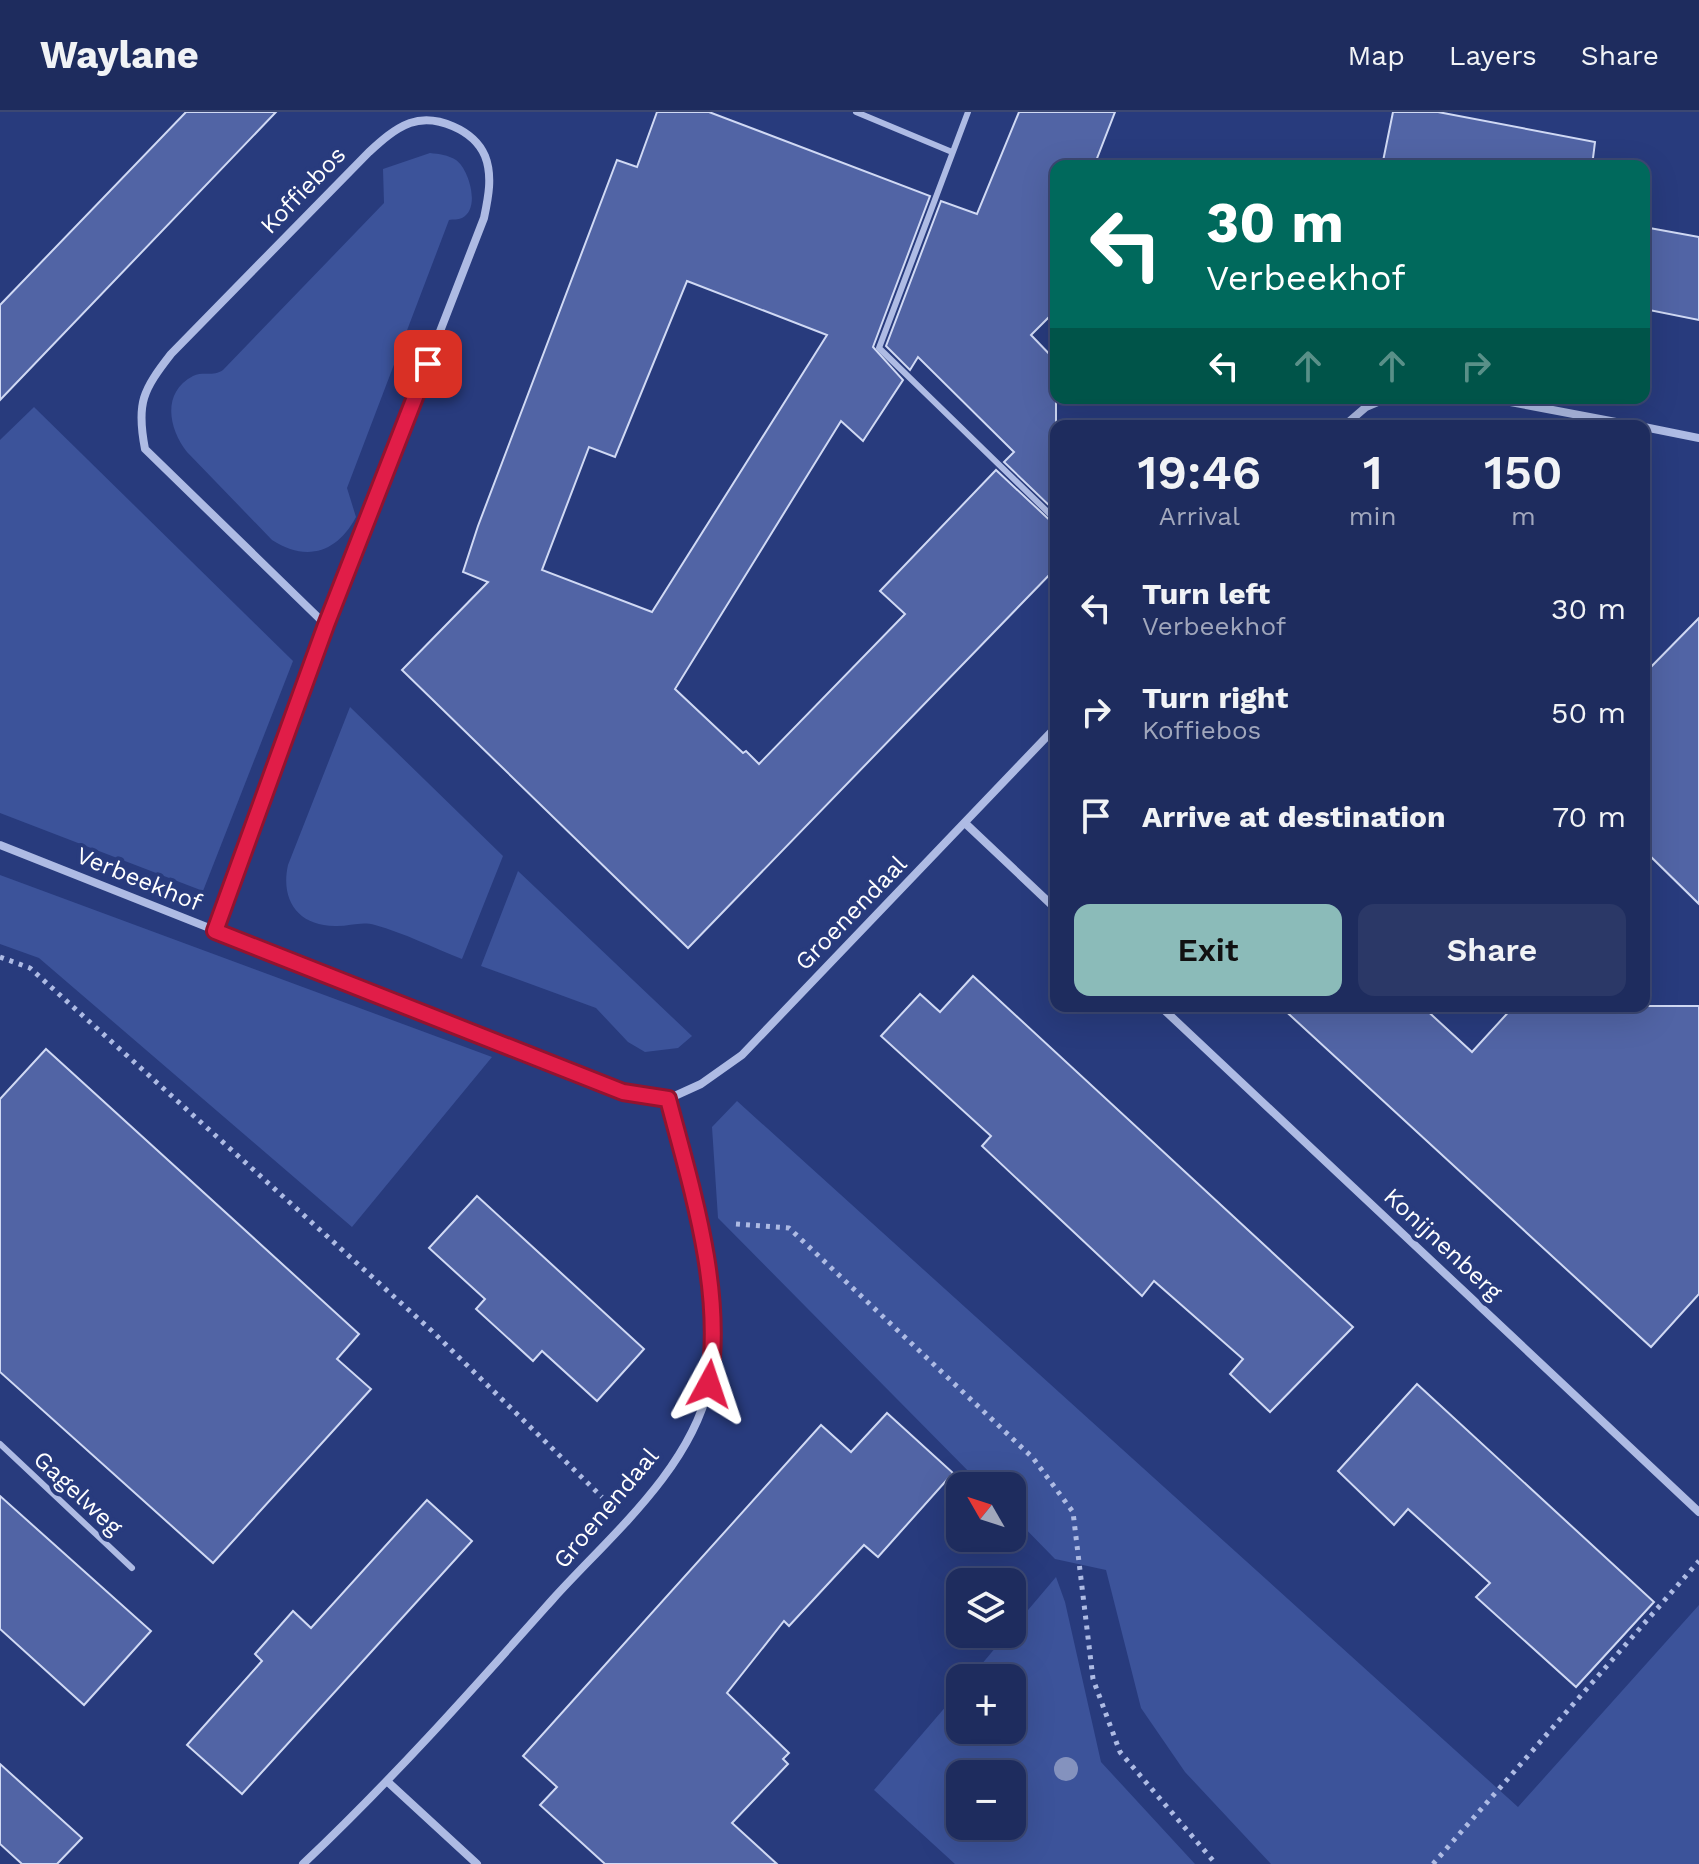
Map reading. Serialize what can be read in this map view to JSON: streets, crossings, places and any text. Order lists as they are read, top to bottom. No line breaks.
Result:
{"streets":{"street":["Koffiebos","Verbeekhof","Groenendaal","Konijnenberg"],"lane":["Gagelweg"]},"crossings":[["Koffiebos","Verbeekhof"],["Verbeekhof","Groenendaal"]],"north":"top left","page":{"header":"Waylane","nav":["Map","Layers","Share"],"turn":["30 m","Verbeekhof"],"eta":["19:46","Arrival","1","min","150","m"],"list":[{"name":"Turn left","note":"Verbeekhof","value":"30 m"},{"name":"Turn right","note":"Koffiebos","value":"50 m"},{"name":"Arrive at destination","value":"70 m"}],"buttons":["Exit","Share"],"map_buttons":["+","−"]}}
